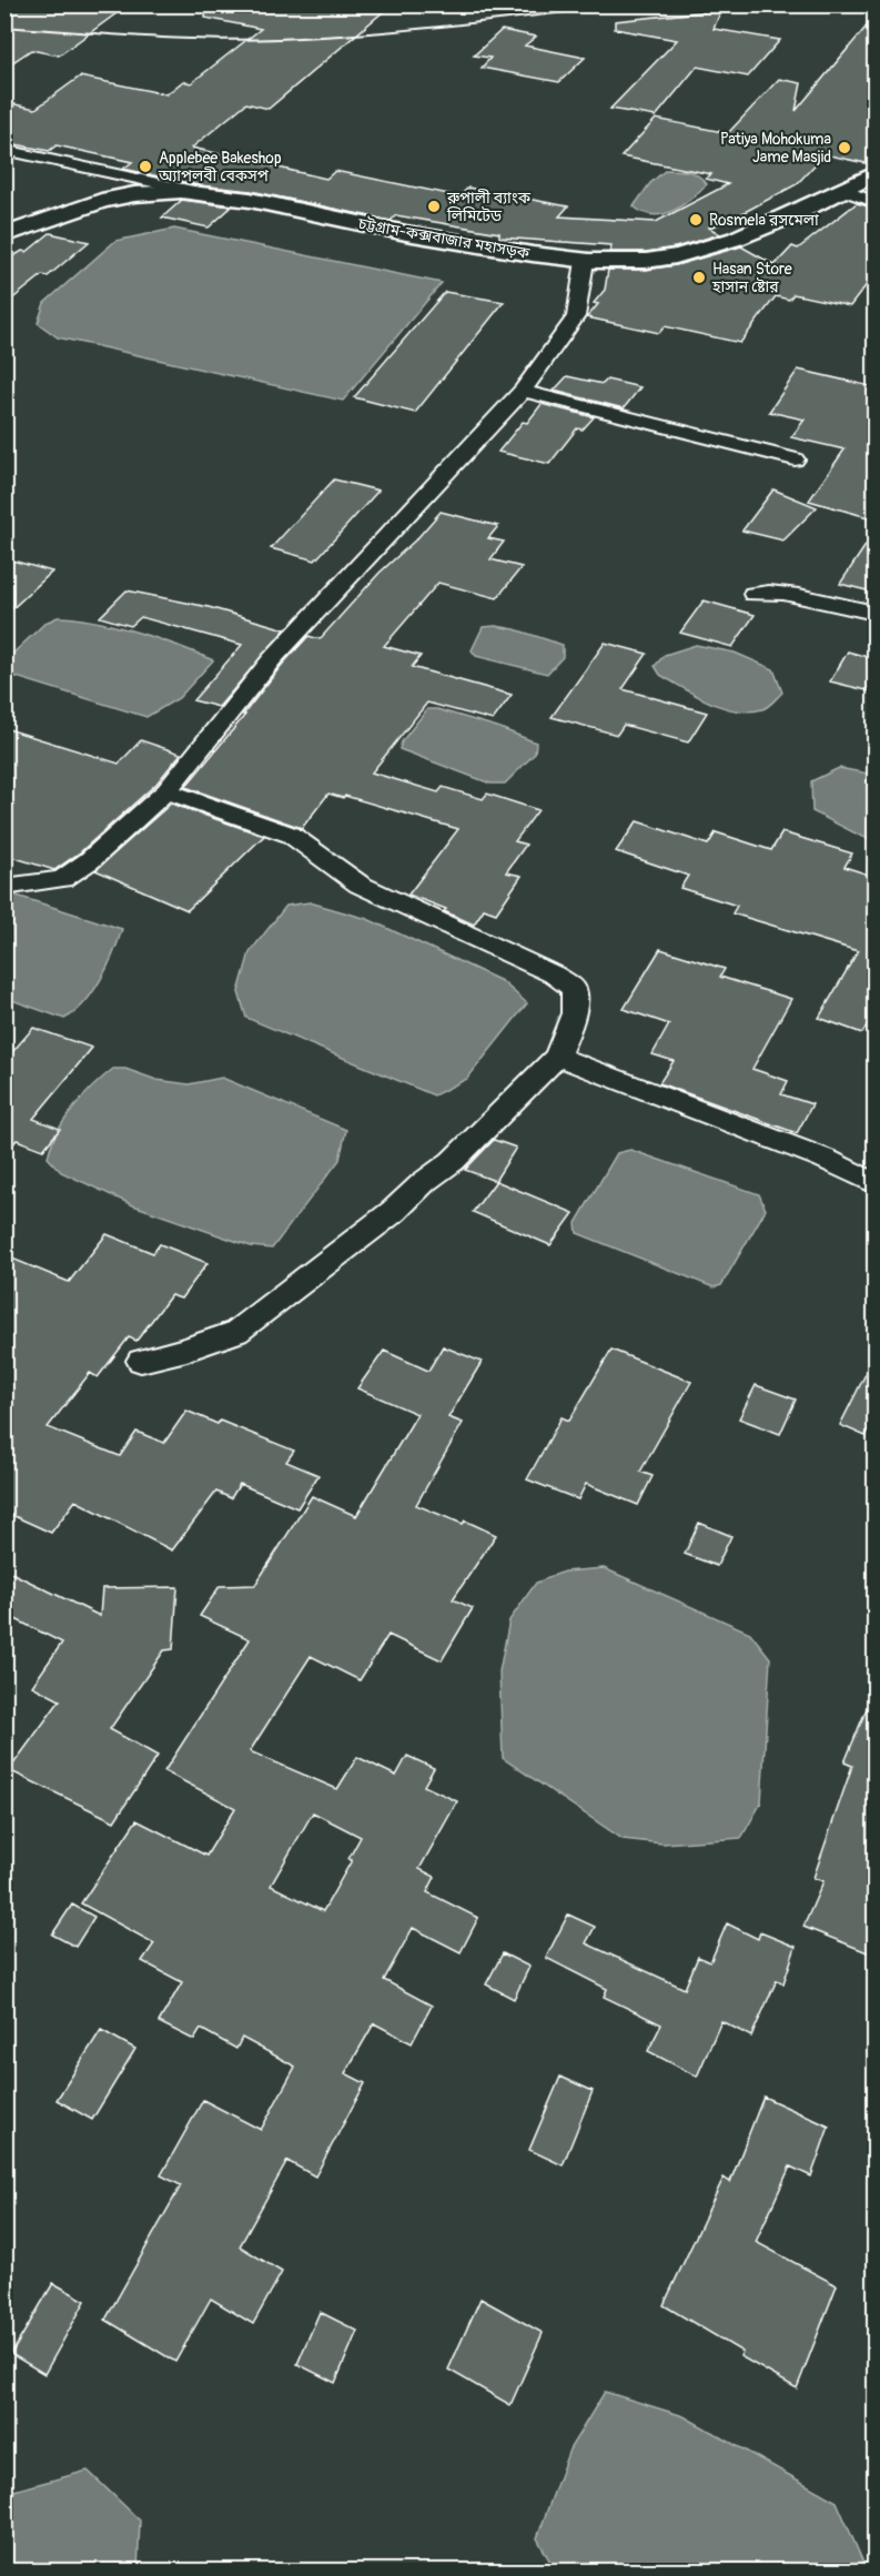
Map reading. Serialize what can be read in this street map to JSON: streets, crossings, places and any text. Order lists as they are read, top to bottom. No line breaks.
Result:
{"streets":{"highway":["চট্টগ্রাম-কক্সবাজার মহাসড়ক"]},"places":["Patiya Mohokuma Jame Masjid","Applebee Bakeshop অ্যাপলবী বেকসপ","রুপালী ব্যাংক লিমিটেড","Rosmela রসমেলা","Hasan Store হাসান ষ্টোর"]}
